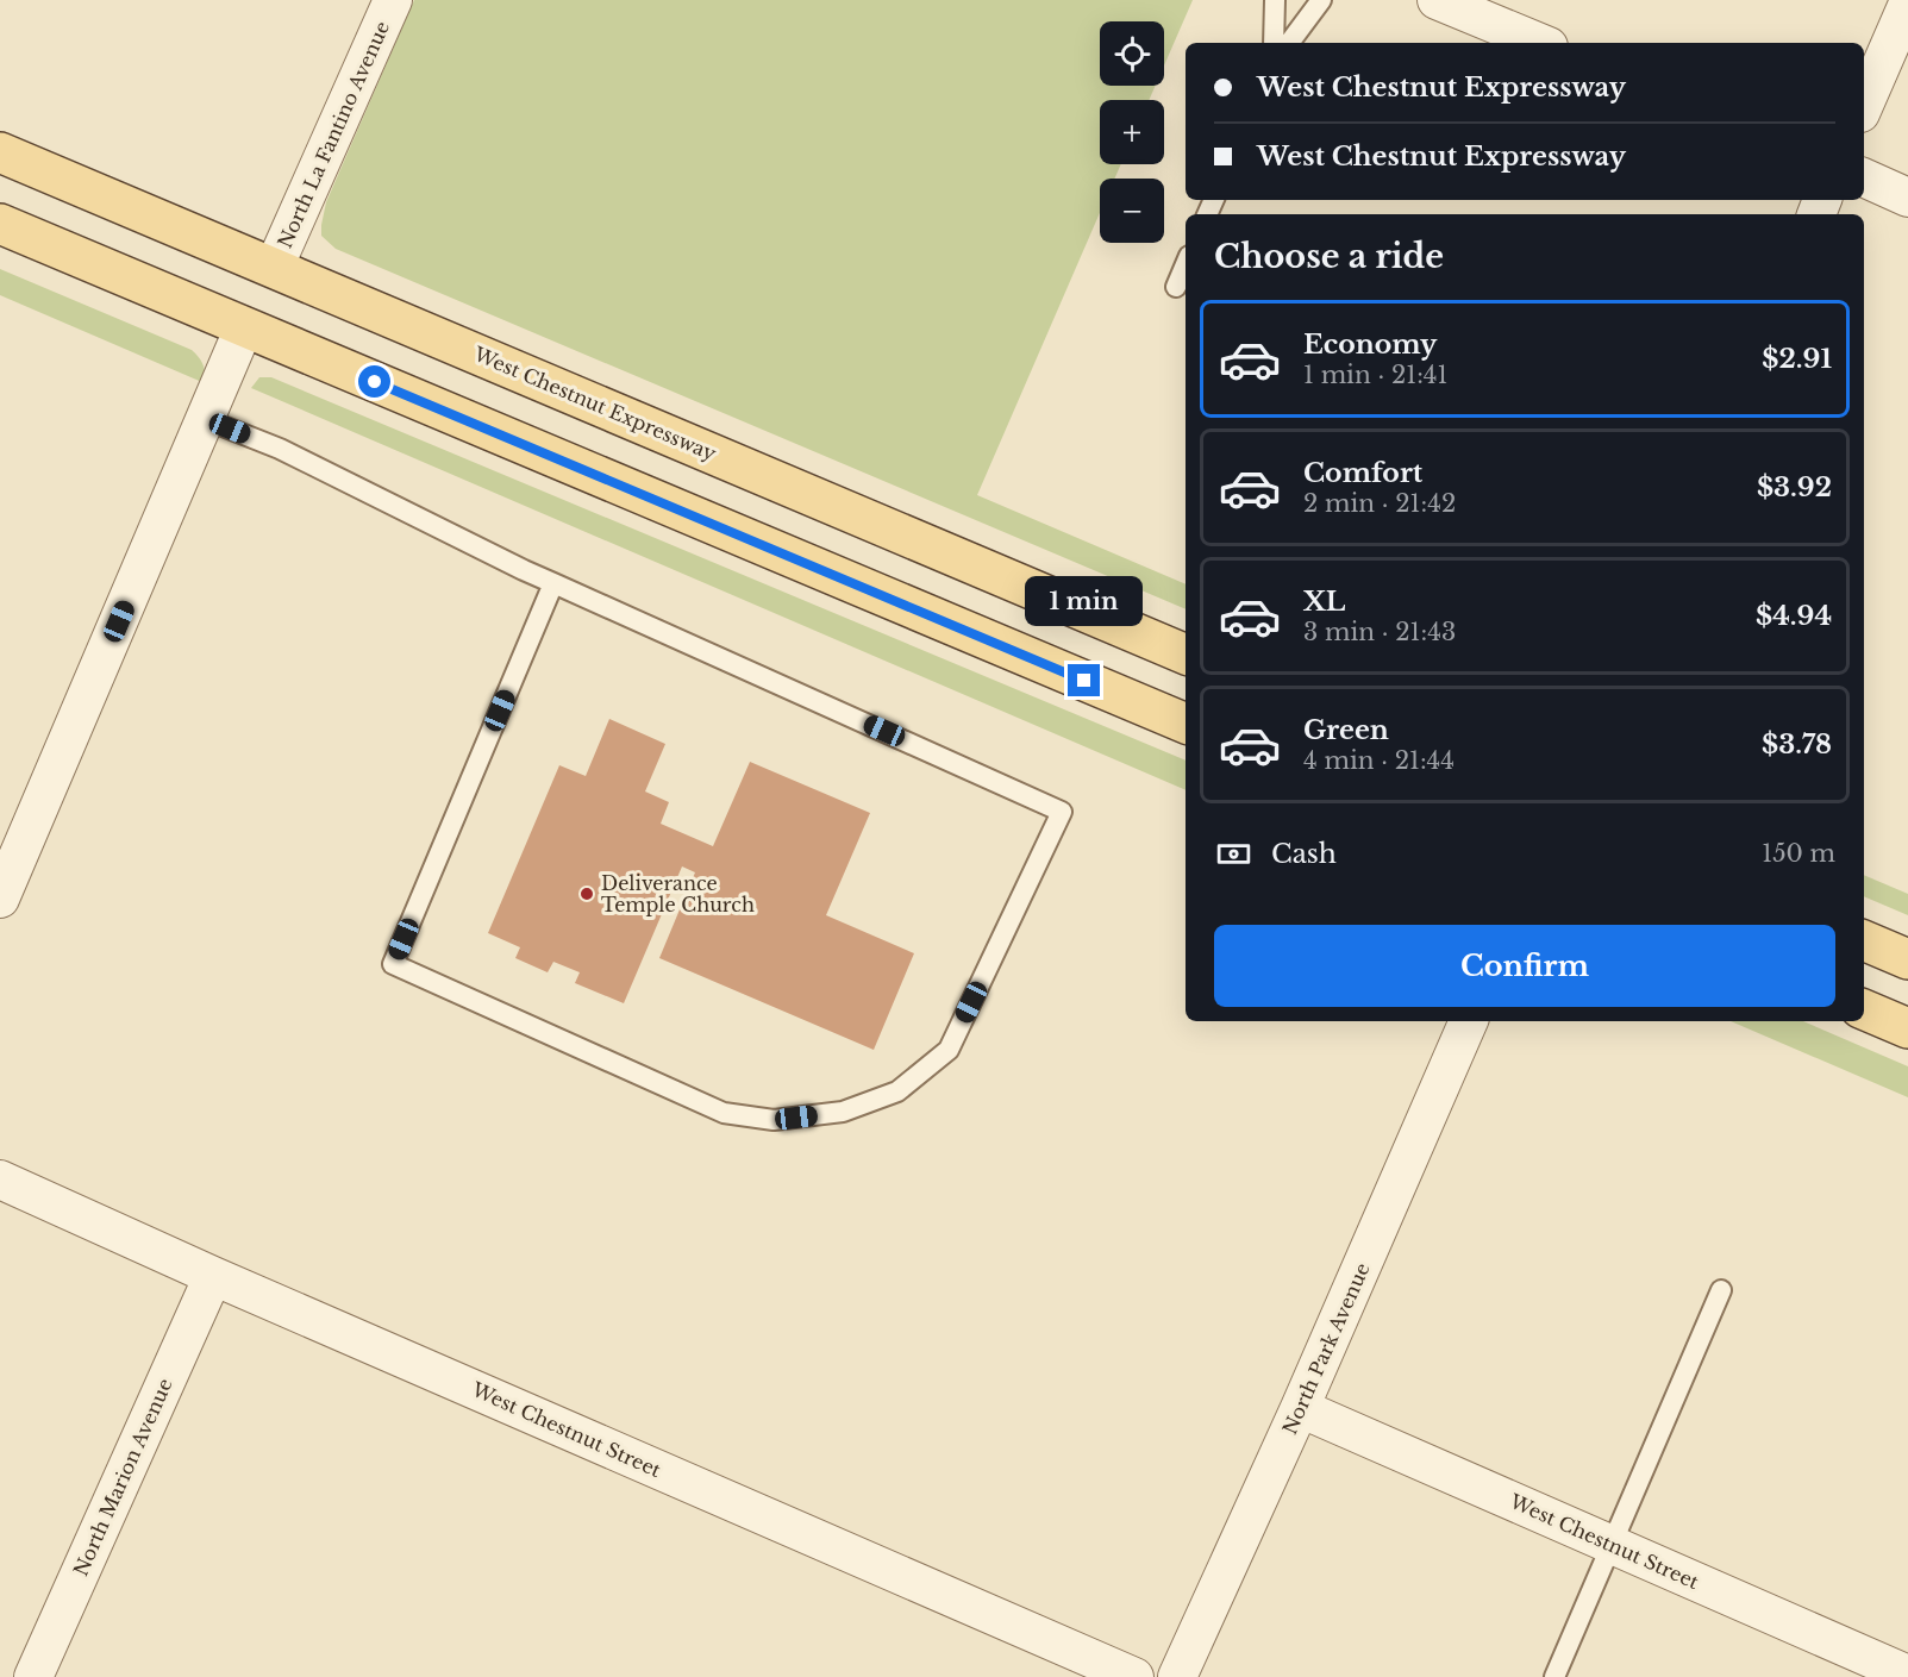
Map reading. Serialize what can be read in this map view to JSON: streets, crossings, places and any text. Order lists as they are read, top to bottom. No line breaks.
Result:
{"streets":{"main road":["West Chestnut Expressway"],"street":["North La Fantino Avenue","North Park Avenue","West Chestnut Street","North Marion Avenue"]},"crossings":[["North La Fantino Avenue","West Chestnut Expressway"],["North Park Avenue","West Chestnut Street"],["West Chestnut Street","North Marion Avenue"]],"places":["Deliverance Temple Church"],"page":{"map_buttons":["+","−"],"banner":["West Chestnut Expressway","West Chestnut Expressway"],"heading":"Choose a ride","list":[{"name":"Economy","note":"1 min · 21:41","value":"$2.91"},{"name":"Comfort","note":"2 min · 21:42","value":"$3.92"},{"name":"XL","note":"3 min · 21:43","value":"$4.94"},{"name":"Green","note":"4 min · 21:44","value":"$3.78"}],"bubble":"1 min","pay":["Cash","150 m"],"buttons":"Confirm"}}
